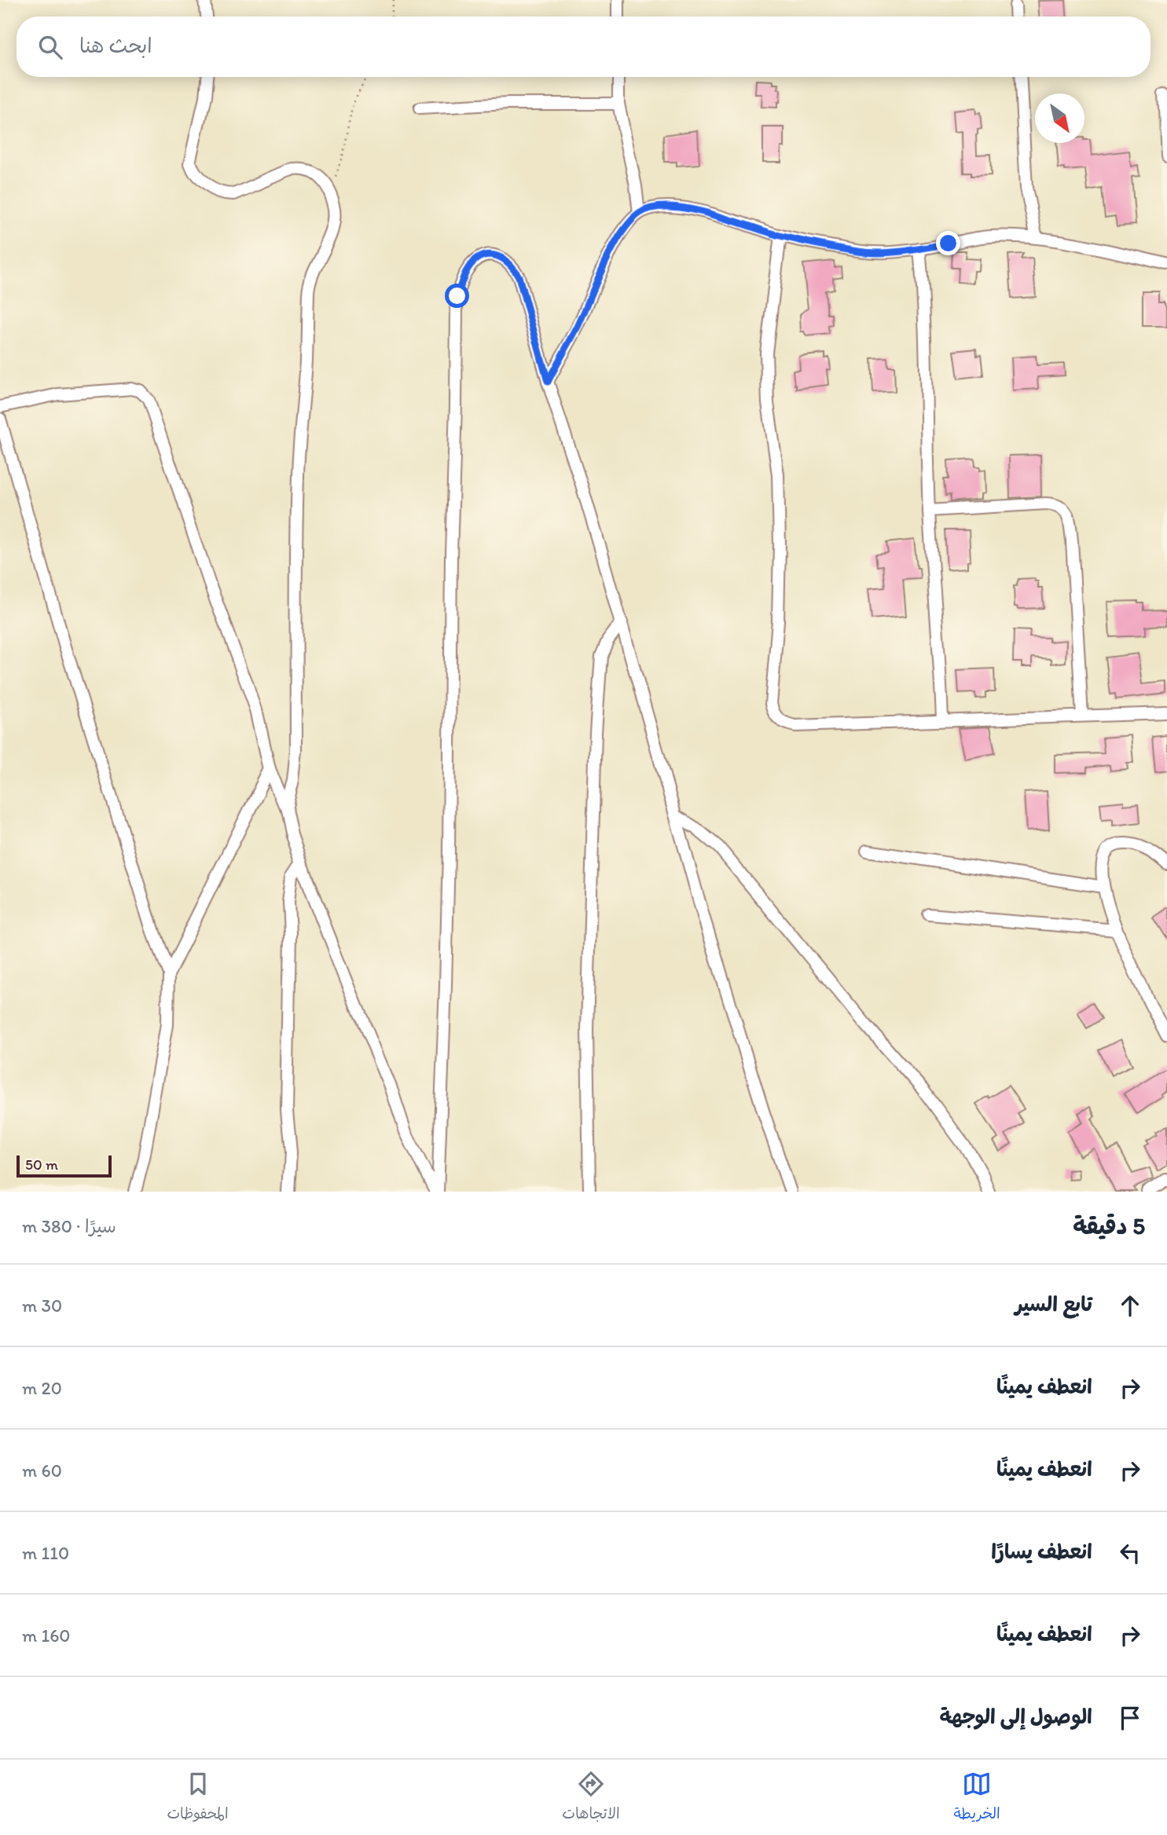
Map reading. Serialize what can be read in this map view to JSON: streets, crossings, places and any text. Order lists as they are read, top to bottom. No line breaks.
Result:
{"scale_bar":"50 m","north":"bottom right","page":{"search":"ابحث هنا","scale":"50 m","heading":["5 دقيقة","سيرًا · 380 m"],"list":[["تابع السير","30 m"],["انعطف يمينًا","20 m"],["انعطف يمينًا","60 m"],["انعطف يسارًا","110 m"],["انعطف يمينًا","160 m"],"الوصول إلى الوجهة"],"nav":["الخريطة","الاتجاهات","المحفوظات"]}}
